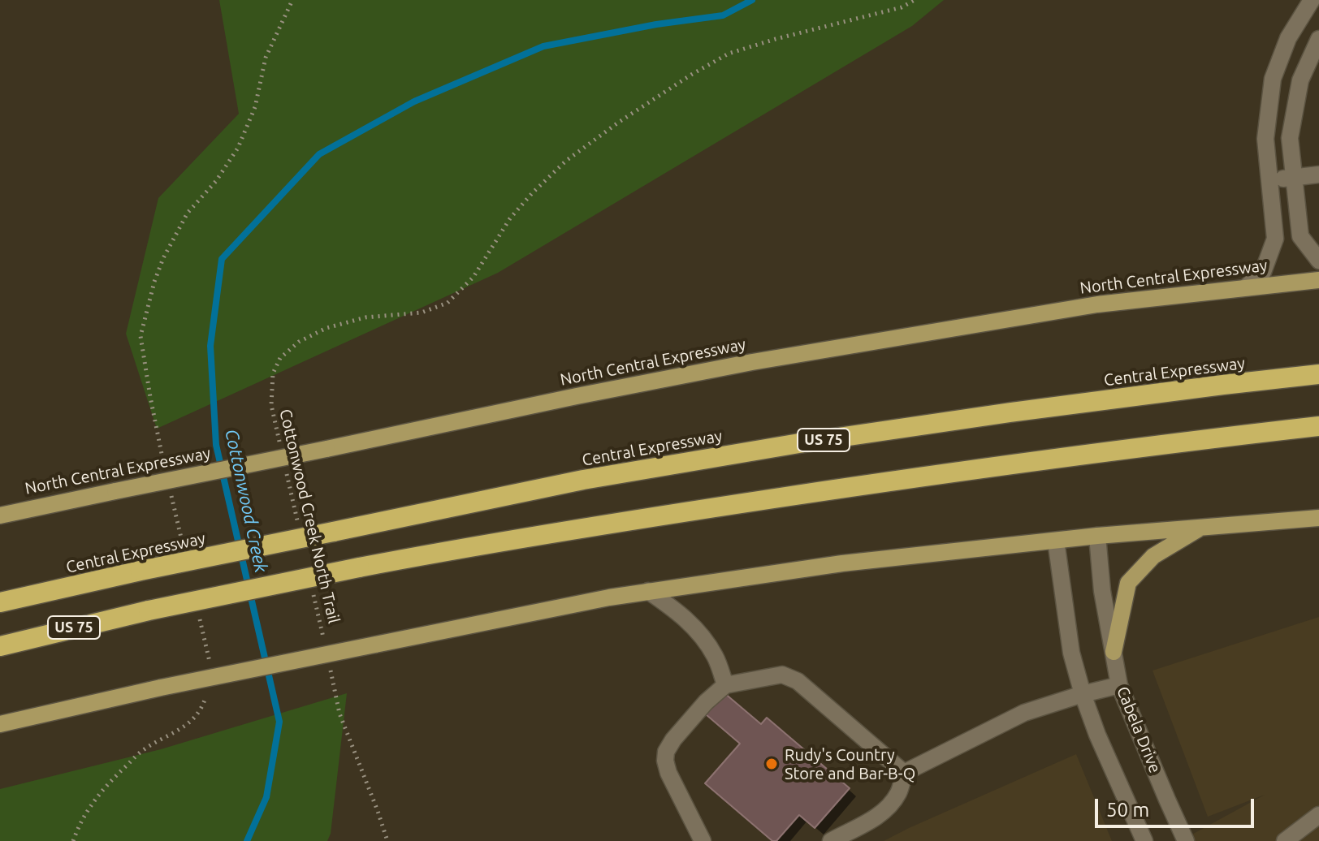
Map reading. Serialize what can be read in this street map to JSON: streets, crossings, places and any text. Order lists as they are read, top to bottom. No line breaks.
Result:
{"streets":{"highway":["Central Expressway","US 75"],"main road":["North Central Expressway"],"street":["Cabela Drive"],"path":["Cottonwood Creek North Trail"]},"water":["Cottonwood Creek"],"places":["Rudy's Country Store and Bar-B-Q"],"scale_bar":"50 m"}
